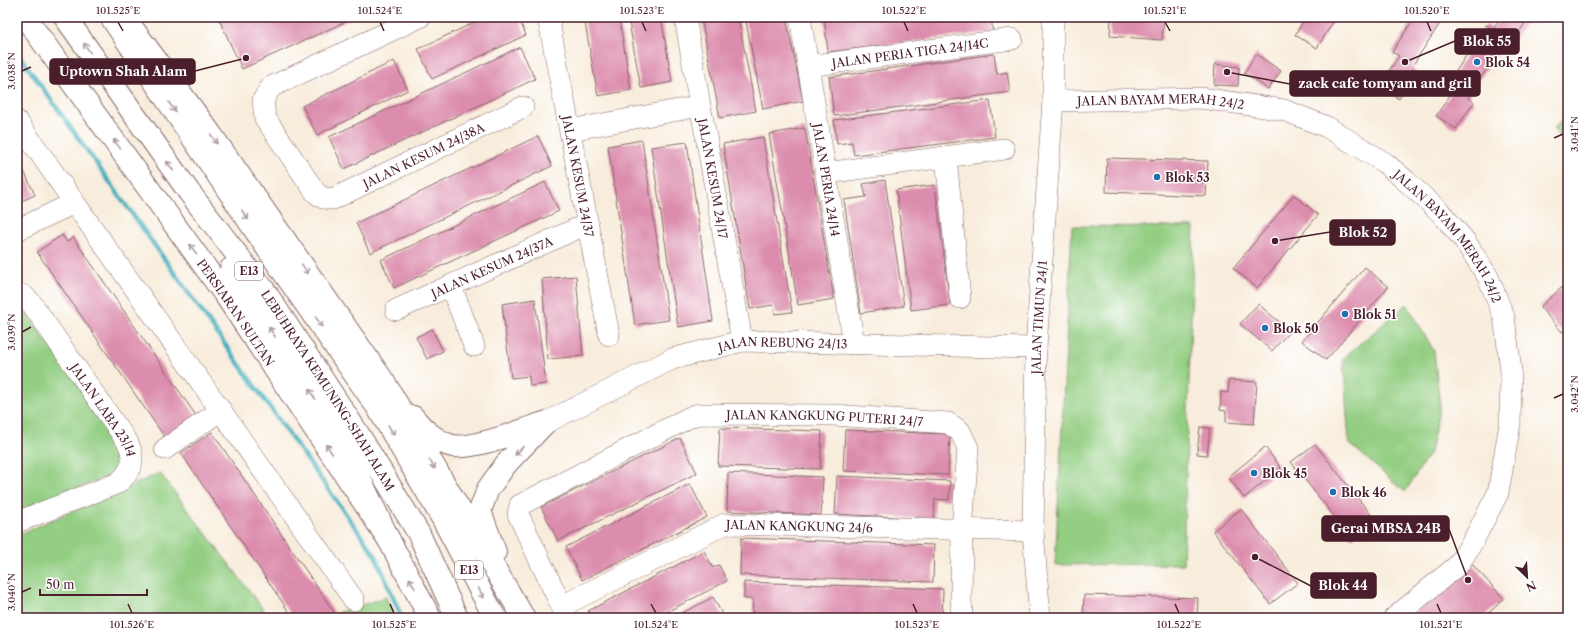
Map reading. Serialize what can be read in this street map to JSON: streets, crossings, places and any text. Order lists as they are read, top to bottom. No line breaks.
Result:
{"streets":{"main road":["E13","PERSIARAN SULTAN","LEBUHRAYA KEMUNING-SHAH ALAM"],"street":["JALAN PERIA TIGA 24/14C","JALAN BAYAM MERAH 24/2","JALAN KESUM 24/38A","JALAN KESUM 24/37","JALAN KESUM 24/17","JALAN PERIA 24/14","JALAN KESUM 24/37A","JALAN TIMUN 24/1","JALAN REBUNG 24/13","JALAN LABA 23/14","JALAN KANGKUNG PUTERI 24/7","JALAN KANGKUNG 24/6"]},"crossings":[["JALAN PERIA TIGA 24/14C","JALAN PERIA 24/14"],["JALAN BAYAM MERAH 24/2","JALAN TIMUN 24/1"],["JALAN KESUM 24/37","JALAN KESUM 24/37A"],["JALAN KESUM 24/17","JALAN REBUNG 24/13"],["JALAN PERIA 24/14","JALAN REBUNG 24/13"],["JALAN TIMUN 24/1","JALAN REBUNG 24/13"],["JALAN TIMUN 24/1","JALAN KANGKUNG 24/6"],["JALAN KANGKUNG PUTERI 24/7","JALAN KANGKUNG 24/6"]],"places":["Uptown Shah Alam","Blok 55","Blok 54","zack cafe tomyam and gril","Blok 53","Blok 52","Blok 51","Blok 50","Blok 45","Blok 46","Blok 44","Gerai MBSA 24B"],"scale_bar":"50 m","north":"bottom right","coordinates":["101.525°E","101.524°E","101.523°E","101.522°E","101.521°E","101.520°E","3.038°N","3.041°N","3.039°N","3.042°N","3.040°N","101.526°E"]}
